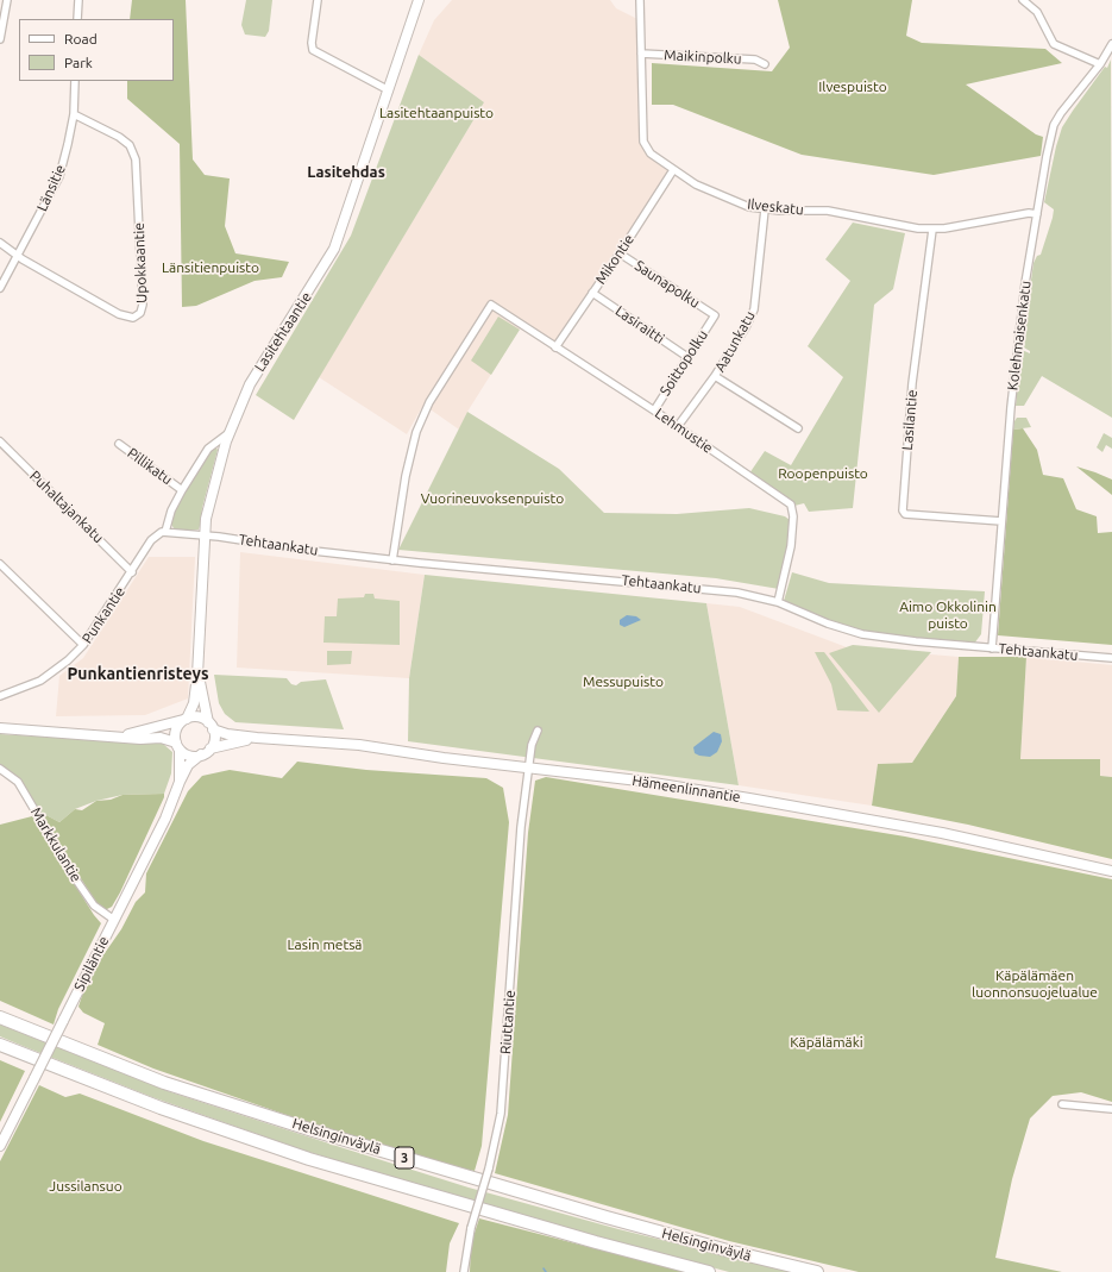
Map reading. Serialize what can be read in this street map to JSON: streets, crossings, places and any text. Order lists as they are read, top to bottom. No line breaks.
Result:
{"streets":{"highway":["Helsinginväylä","3"],"main road":["Lasitehtaantie","Hämeenlinnantie","Sipiläntie"],"street":["Maikinpolku","Länsitie","Ilveskatu","Mikontie","Upokkaantie","Saunapolku","Lasiraitti","Kolehmaisenkatu","Aatunkatu","Soittopolku","Lasilantie","Lehmustie","Pillikatu","Puhaltajankatu","Tehtaankatu","Punkantie","Markkulantie","Riuttantie"]},"crossings":[["Maikinpolku","Ilveskatu"],["Länsitie","Upokkaantie"],["Ilveskatu","Mikontie"],["Ilveskatu","Kolehmaisenkatu"],["Ilveskatu","Aatunkatu"],["Ilveskatu","Lasilantie"],["Mikontie","Saunapolku"],["Mikontie","Lasiraitti"],["Mikontie","Lehmustie"],["Saunapolku","Soittopolku"],["Lasiraitti","Soittopolku"],["Lasitehtaantie","Tehtaankatu"],["Lasitehtaantie","Hämeenlinnantie"],["Lasitehtaantie","Sipiläntie"],["Kolehmaisenkatu","Lasilantie"],["Kolehmaisenkatu","Tehtaankatu"],["Soittopolku","Lehmustie"],["Lehmustie","Tehtaankatu"],["Puhaltajankatu","Punkantie"],["Hämeenlinnantie","Sipiläntie"],["Hämeenlinnantie","Riuttantie"],["Markkulantie","Sipiläntie"]],"districts":["Lasitehdas","Punkantienristeys"],"parks":["Ilvespuisto","Lasitehtaanpuisto","Länsitienpuisto","Roopenpuisto","Vuorineuvoksenpuisto","Aimo Okkolinin puisto","Messupuisto","Lasin metsä","Käpälämäen luonnonsuojelualue","Käpälämäki","Jussilansuo"],"legend":["Road","Park"]}
